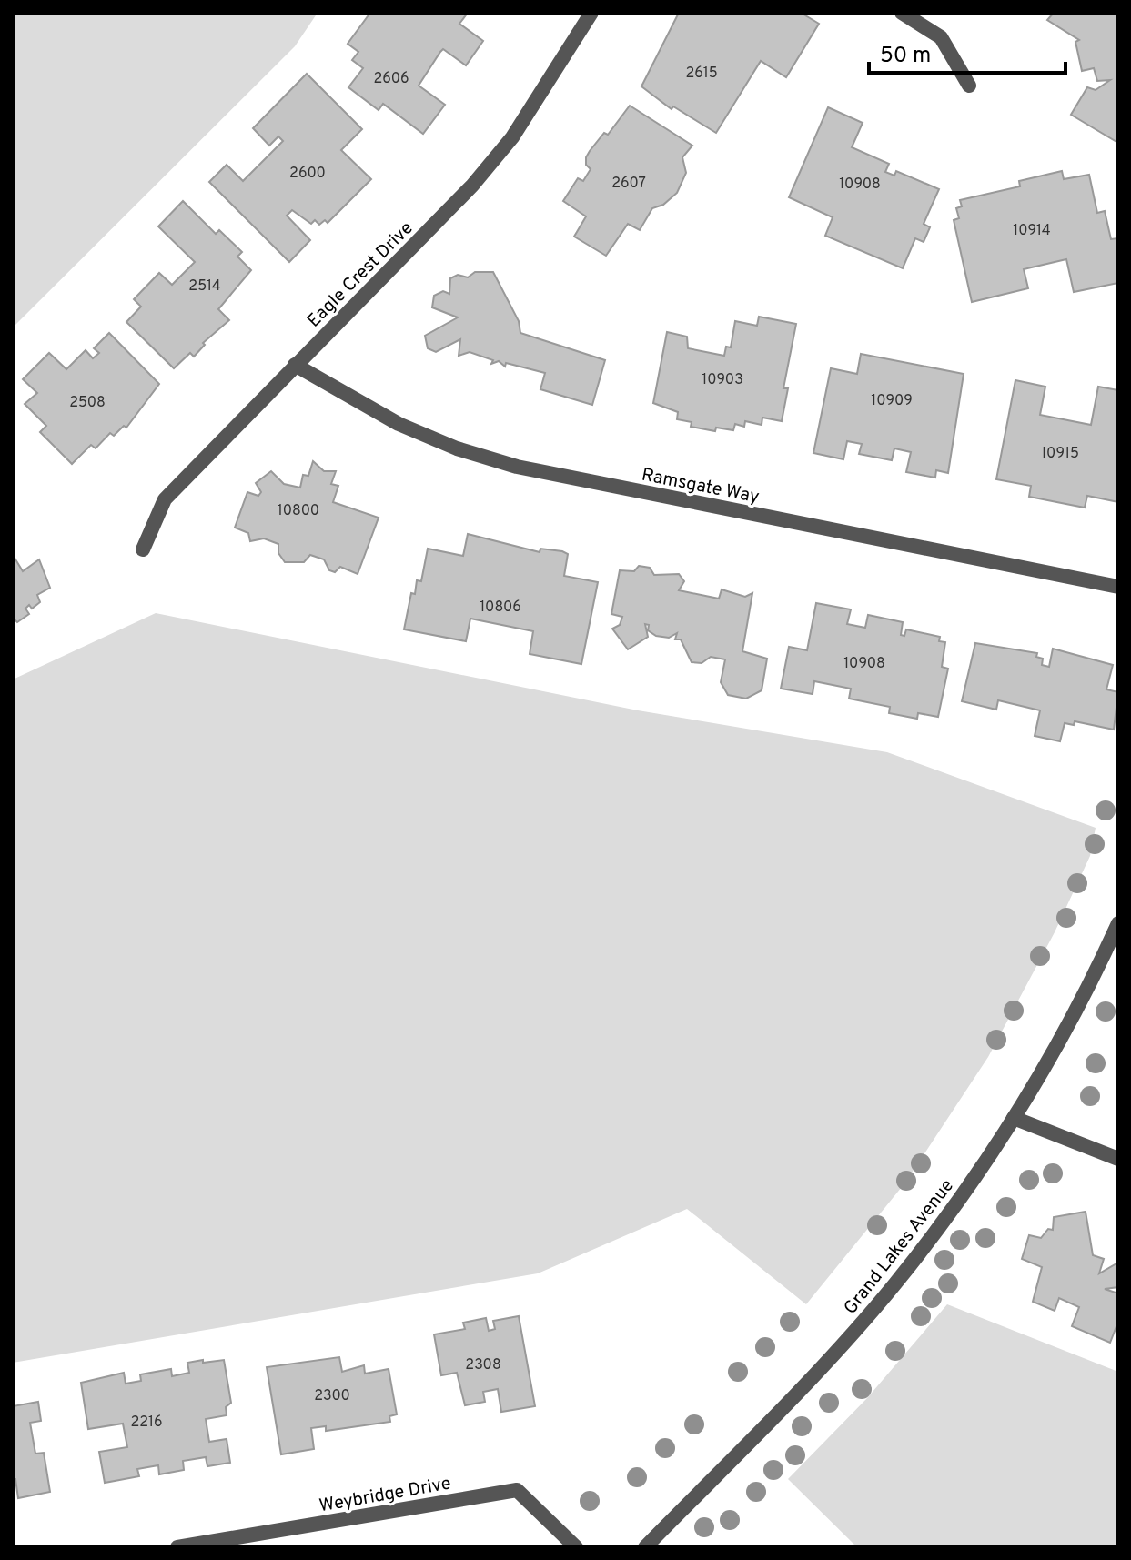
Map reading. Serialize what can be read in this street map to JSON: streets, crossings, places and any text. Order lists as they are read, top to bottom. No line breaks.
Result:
{"streets":{"street":["Eagle Crest Drive","Ramsgate Way","Grand Lakes Avenue","Weybridge Drive"]},"crossings":[["Eagle Crest Drive","Ramsgate Way"]],"house_numbers":["2615","2606","2600","2607","10908","10914","2514","10903","10909","2508","10915","10800","10806","10908","2308","2300","2216"],"scale_bar":"50 m"}
